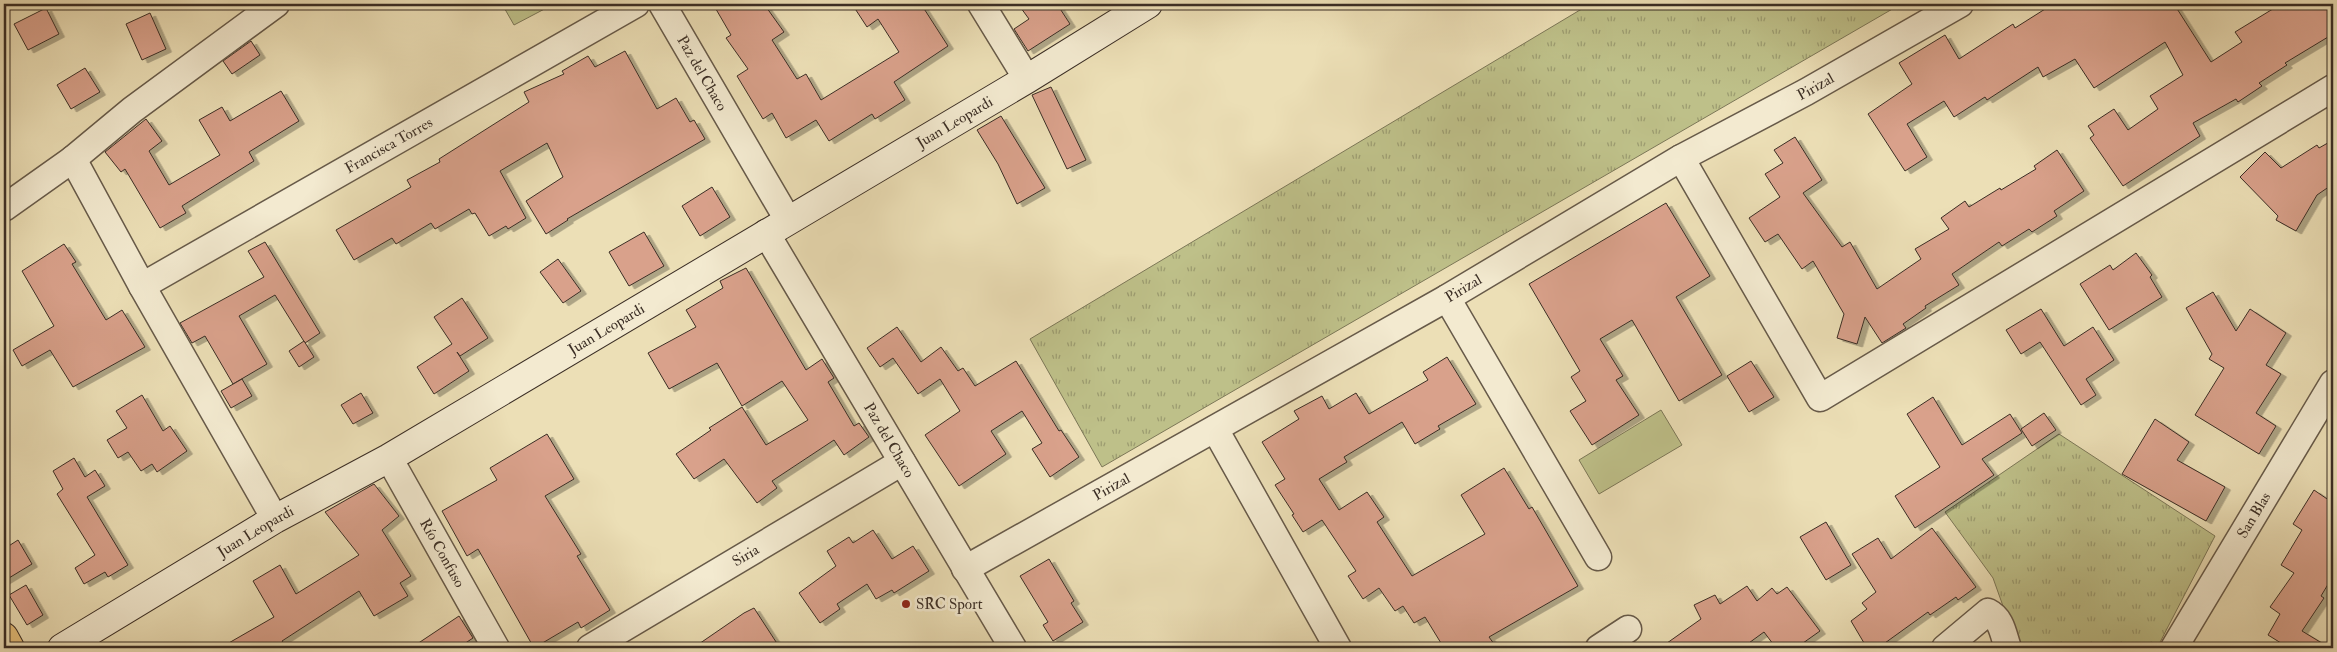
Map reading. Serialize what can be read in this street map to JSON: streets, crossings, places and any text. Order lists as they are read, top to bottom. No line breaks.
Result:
{"streets":{"main road":["Juan Leopardi"],"street":["Paz del Chaco","Pirizal","Francisca Torres","San Blas","Río Confuso","Siria"]},"crossings":[["Paz del Chaco","Pirizal"],["Paz del Chaco","Juan Leopardi"],["Paz del Chaco","Siria"],["Juan Leopardi","Río Confuso"]],"places":["SRC Sport"]}
